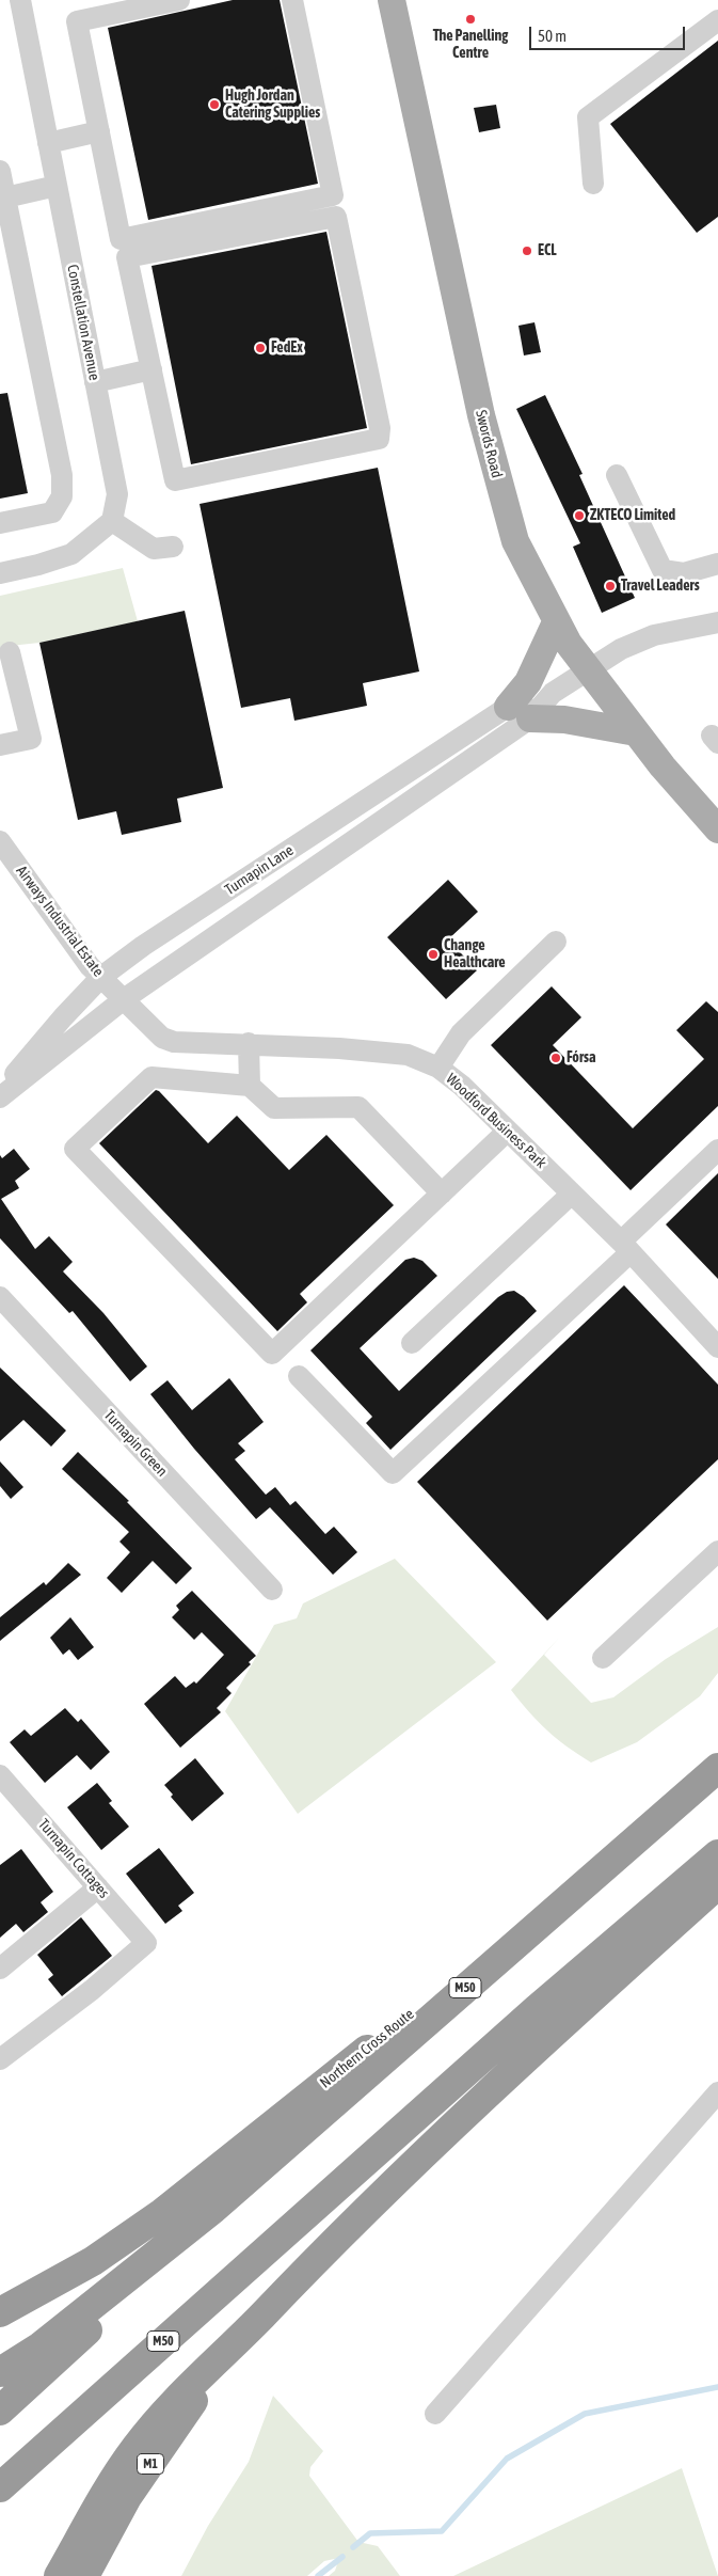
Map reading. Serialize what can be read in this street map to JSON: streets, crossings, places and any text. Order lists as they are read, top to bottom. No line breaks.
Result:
{"streets":{"highway":["M50","Northern Cross Route","M1"],"main road":["Swords Road"],"street":["Constellation Avenue","Turnapin Lane","Airways Industrial Estate","Woodford Business Park","Turnapin Green","Turnapin Cottages"]},"crossings":[["Swords Road","Turnapin Lane"],["Turnapin Lane","Airways Industrial Estate"],["Turnapin Lane","Woodford Business Park"],["Airways Industrial Estate","Woodford Business Park"]],"places":["The Panelling Centre","Hugh Jordan Catering Supplies","ECL","FedEx","ZKTECO Limited","Travel Leaders","Change Healthcare","Fórsa"],"scale_bar":"50 m"}
